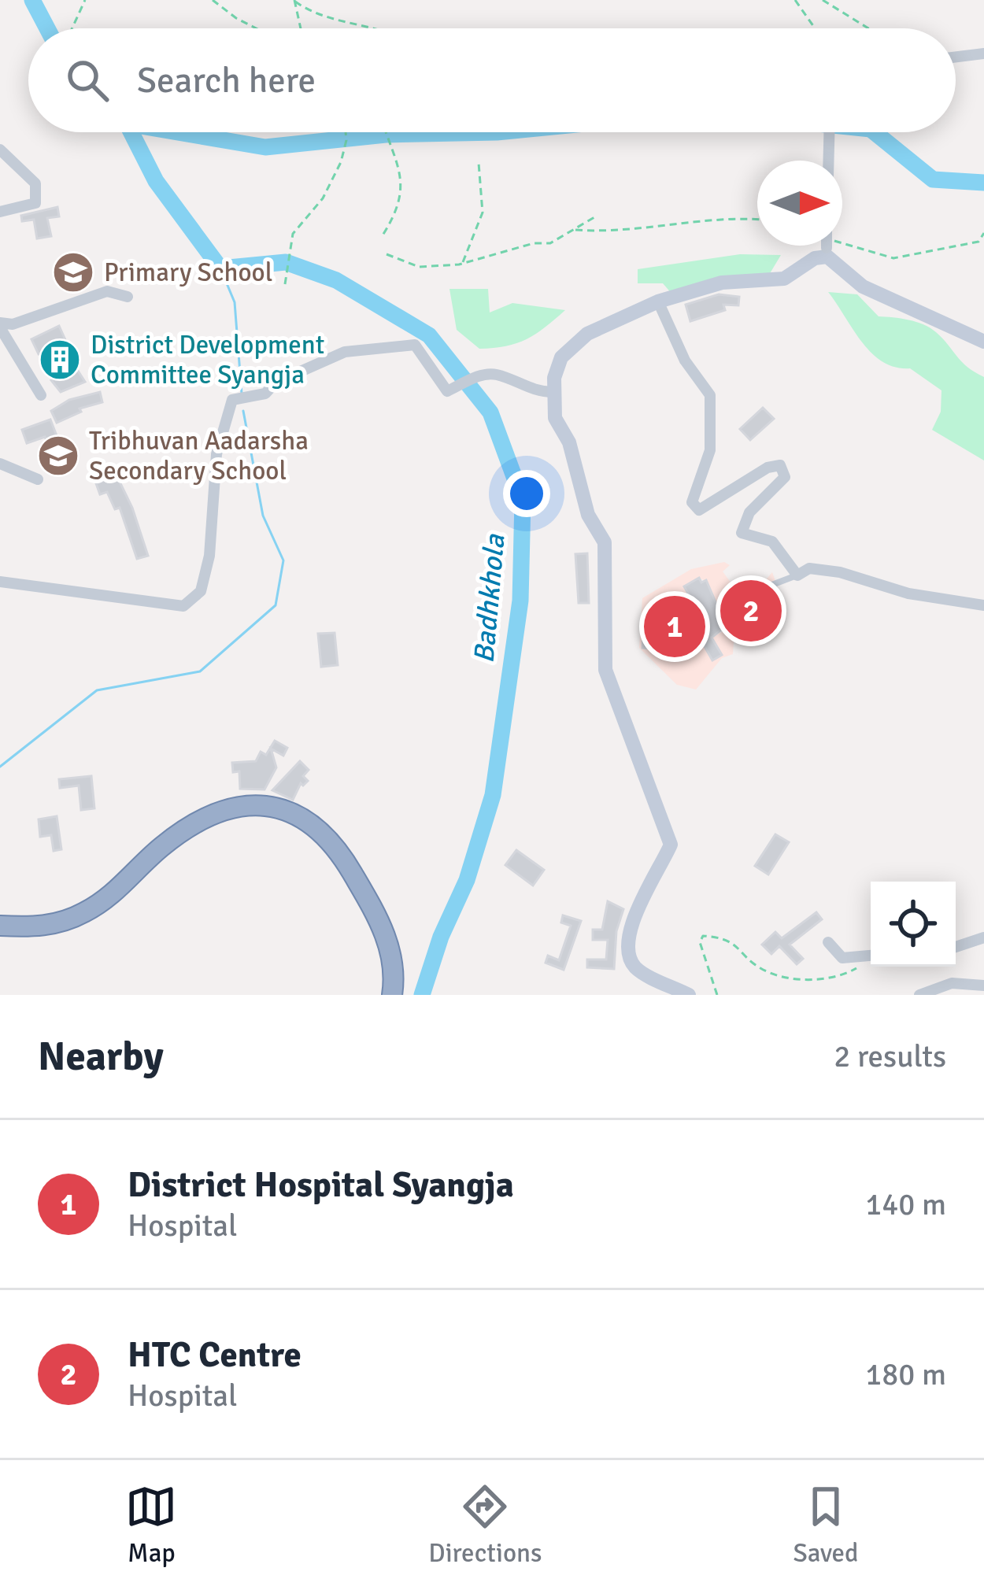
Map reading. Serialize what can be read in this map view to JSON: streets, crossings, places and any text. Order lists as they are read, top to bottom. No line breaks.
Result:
{"water":["Badhkhola"],"places":{"school or university":["Primary School","Tribhuvan Aadarsha Secondary School"],"building":["District Development Committee Syangja"]},"north":"right","page":{"search":"Search here","pins":["2","1"],"heading":["Nearby","2 results"],"list":[{"mark":"1","name":"District Hospital Syangja","note":"Hospital","value":"140 m"},{"mark":"2","name":"HTC Centre","note":"Hospital","value":"180 m"}],"nav":["Map","Directions","Saved"]}}
